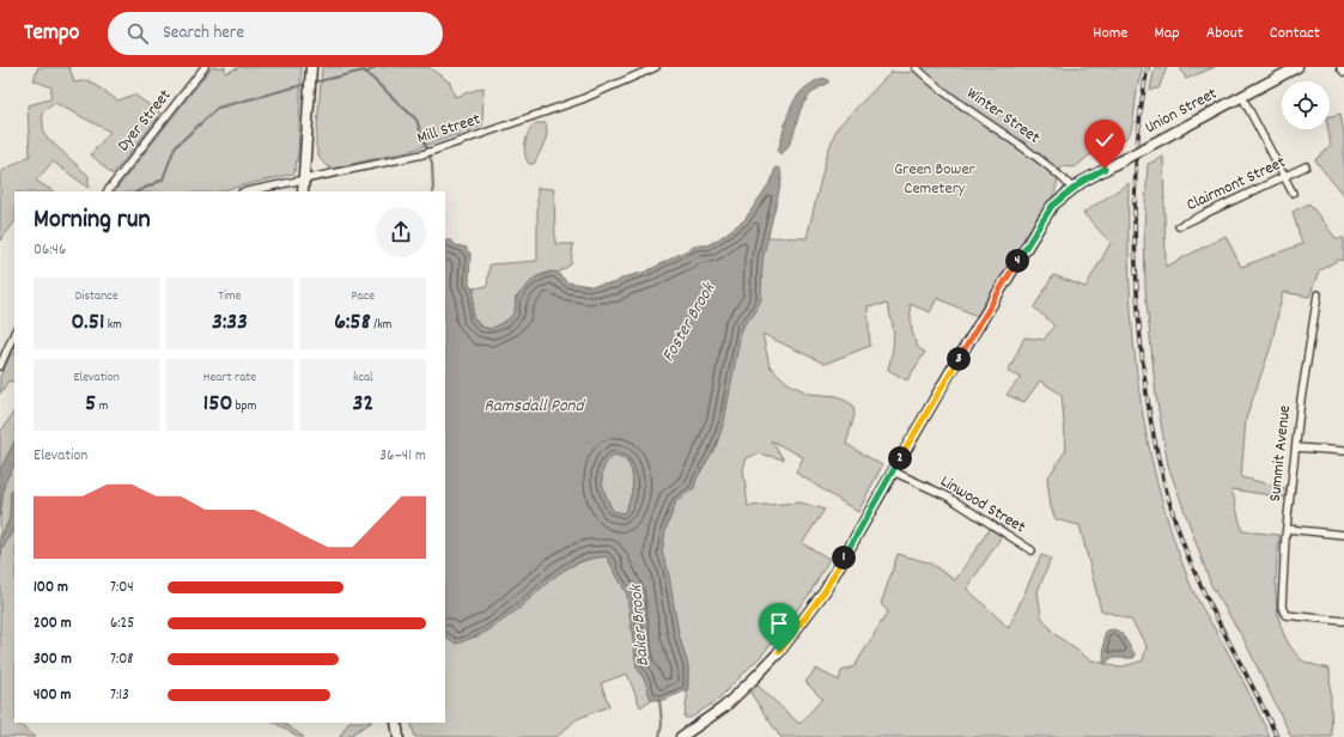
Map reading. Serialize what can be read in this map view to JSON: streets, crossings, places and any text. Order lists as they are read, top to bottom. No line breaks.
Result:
{"streets":{"street":["Union Street","Winter Street","Dyer Street","Mill Street","Clairmont Street","Summit Avenue","Linwood Street"]},"crossings":[["Union Street","Winter Street"],["Union Street","Linwood Street"]],"water":["Foster Brook","Ramsdall Pond","Baker Brook"],"parks":["Green Bower Cemetery"],"page":{"header":"Tempo","search":"Search here","nav":["Home","Map","About","Contact"],"heading":["Morning run","06:46"],"pins":["4","3","2","1"],"stats":[["Distance","0.51 km"],["Time","3:33"],["Pace","6:58 /km"],["Elevation","5 m"],["Heart rate","150 bpm"],["kcal","32"]],"chart":["Elevation","36–41 m"],"list":[{"name":"100 m","note":"7:04"},{"name":"200 m","note":"6:25"},{"name":"300 m","note":"7:08"},{"name":"400 m","note":"7:13"}]}}
